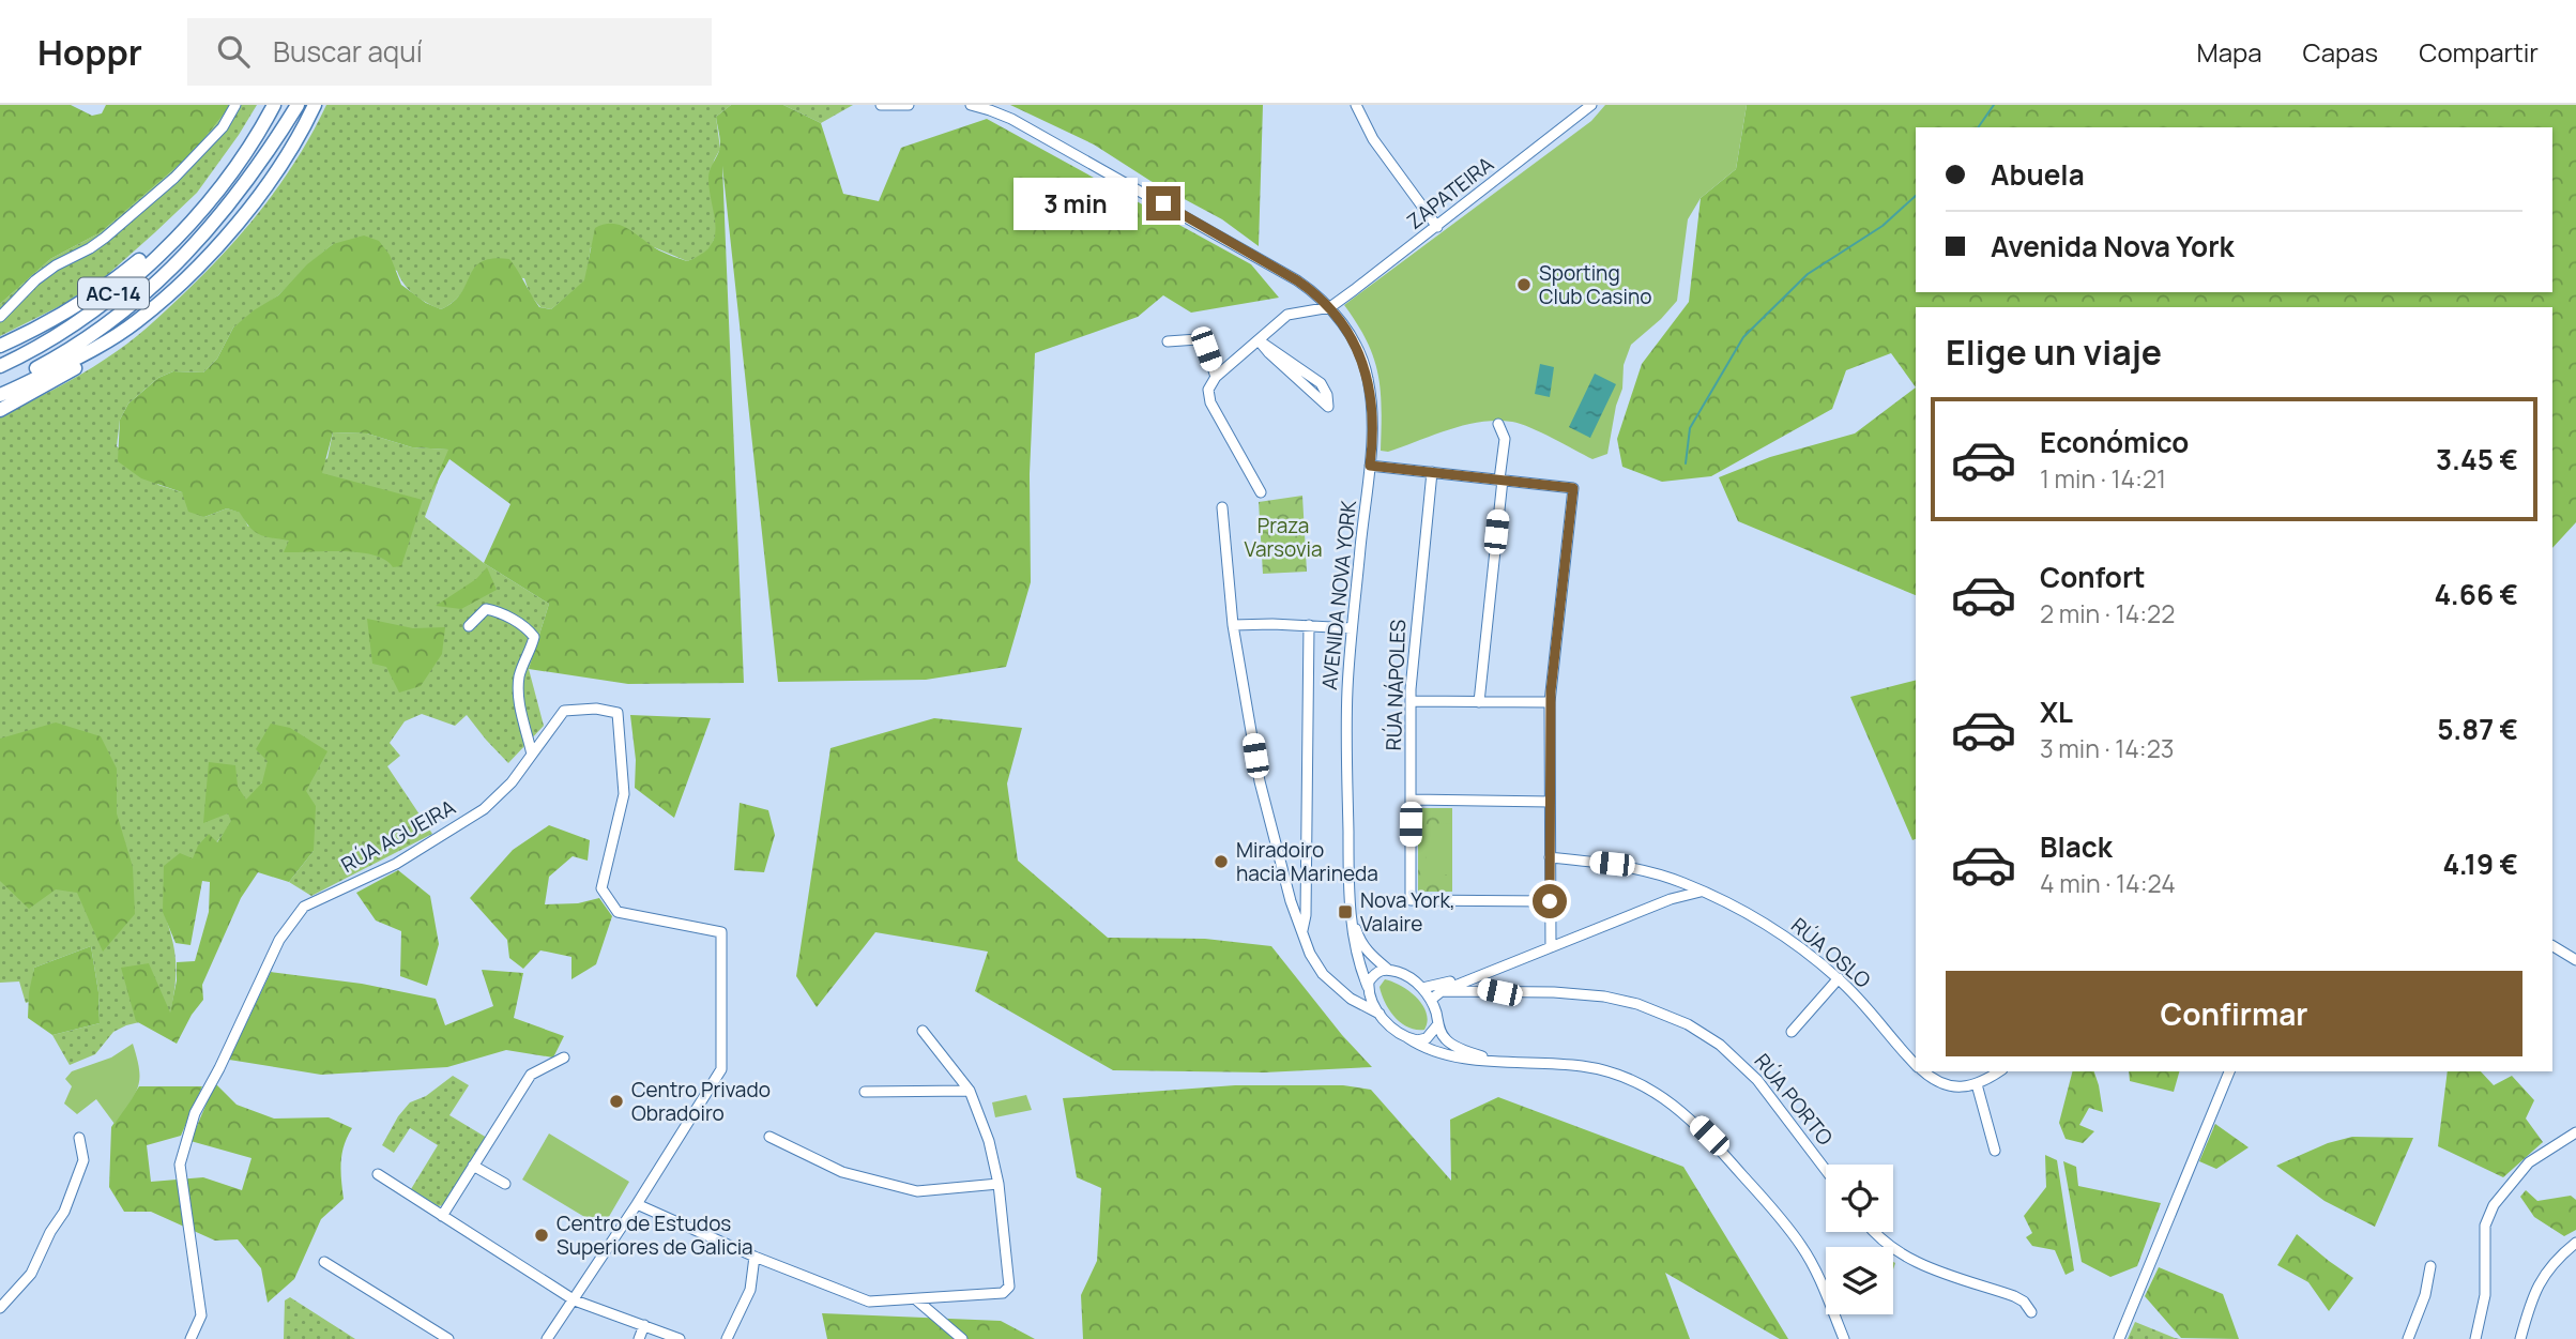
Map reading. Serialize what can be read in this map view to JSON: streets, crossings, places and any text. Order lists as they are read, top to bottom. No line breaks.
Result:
{"streets":{"highway":["AC-14"],"street":["ZAPATEIRA","AVENIDA NOVA YORK","RÚA NÁPOLES","RÚA AGUEIRA","RÚA OSLO","RÚA PORTO"]},"crossings":[["ZAPATEIRA","AVENIDA NOVA YORK"]],"parks":["Praza Varsovia"],"places":{"other":["Sporting Club Casino","Miradoiro hacia Marineda","Centro Privado Obradoiro","Centro de Estudos Superiores de Galicia"],"transit":["Nova York, Valaire"]},"page":{"header":"Hoppr","search":"Buscar aquí","nav":["Mapa","Capas","Compartir"],"banner":["Abuela","Avenida Nova York"],"bubble":"3 min","heading":"Elige un viaje","list":[{"name":"Económico","note":"1 min · 14:21","value":"3.45 €"},{"name":"Confort","note":"2 min · 14:22","value":"4.66 €"},{"name":"XL","note":"3 min · 14:23","value":"5.87 €"},{"name":"Black","note":"4 min · 14:24","value":"4.19 €"}],"buttons":"Confirmar"}}
